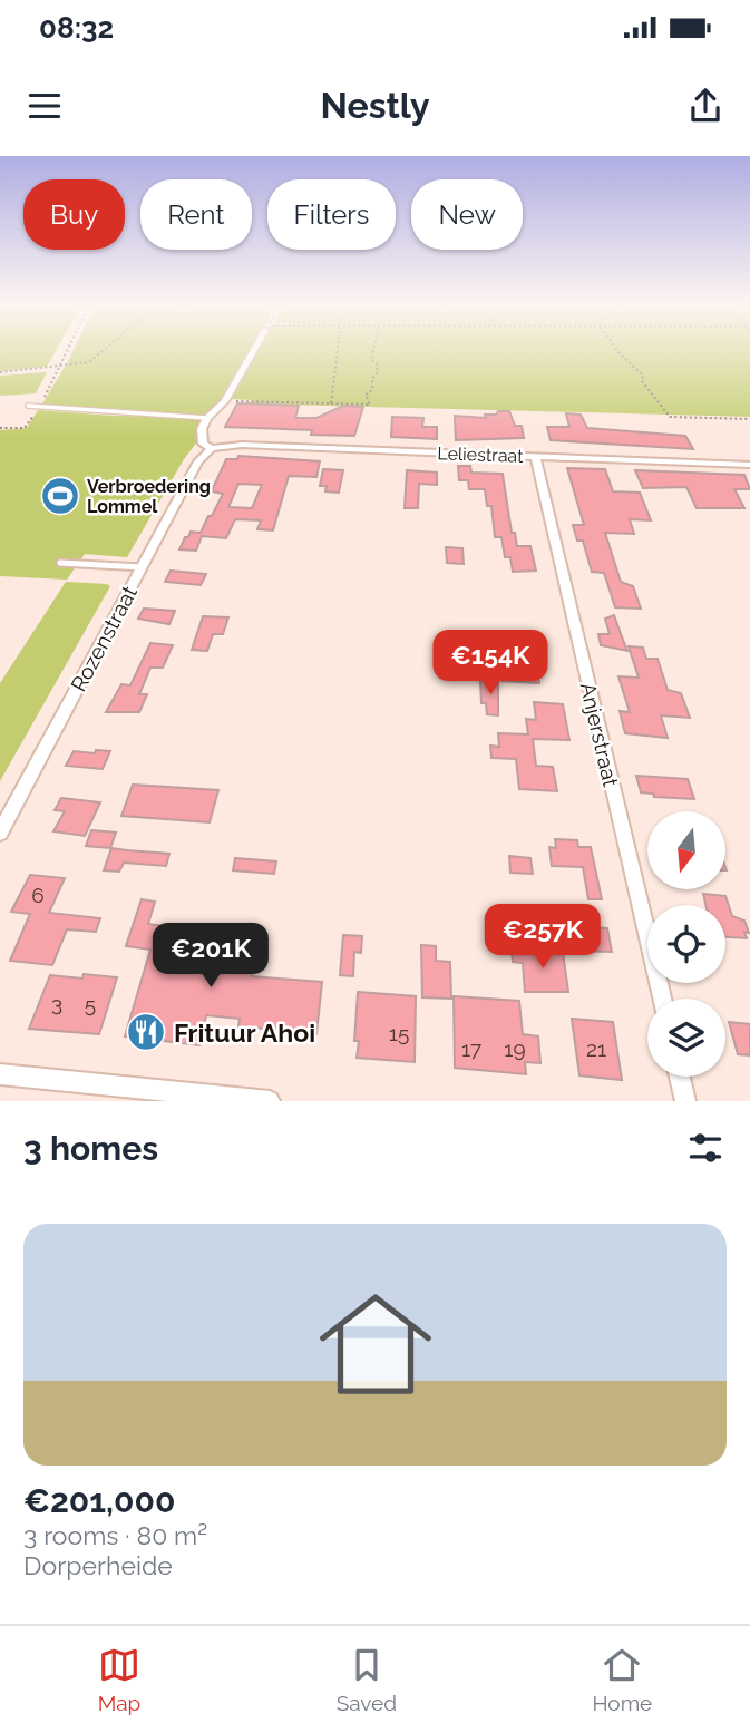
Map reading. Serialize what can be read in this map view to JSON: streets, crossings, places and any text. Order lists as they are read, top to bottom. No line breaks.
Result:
{"streets":{"street":["Leliestraat","Rozenstraat","Anjerstraat"]},"crossings":[["Leliestraat","Rozenstraat"],["Leliestraat","Anjerstraat"]],"places":{"sports":["Verbroedering Lommel"],"restaurant":["Frituur Ahoi"]},"house_numbers":["6","3","5","15","17","19","21"],"north":"bottom","page":{"status":"08:32","header":"Nestly","chip":["Buy","Rent","Filters","New"],"price":["€154K","€257K","€201K"],"heading":"3 homes","list":[{"name":"€201,000","note":"3 rooms · 80 m² · Dorperheide"}],"tabs":["Map","Saved","Home"]}}
